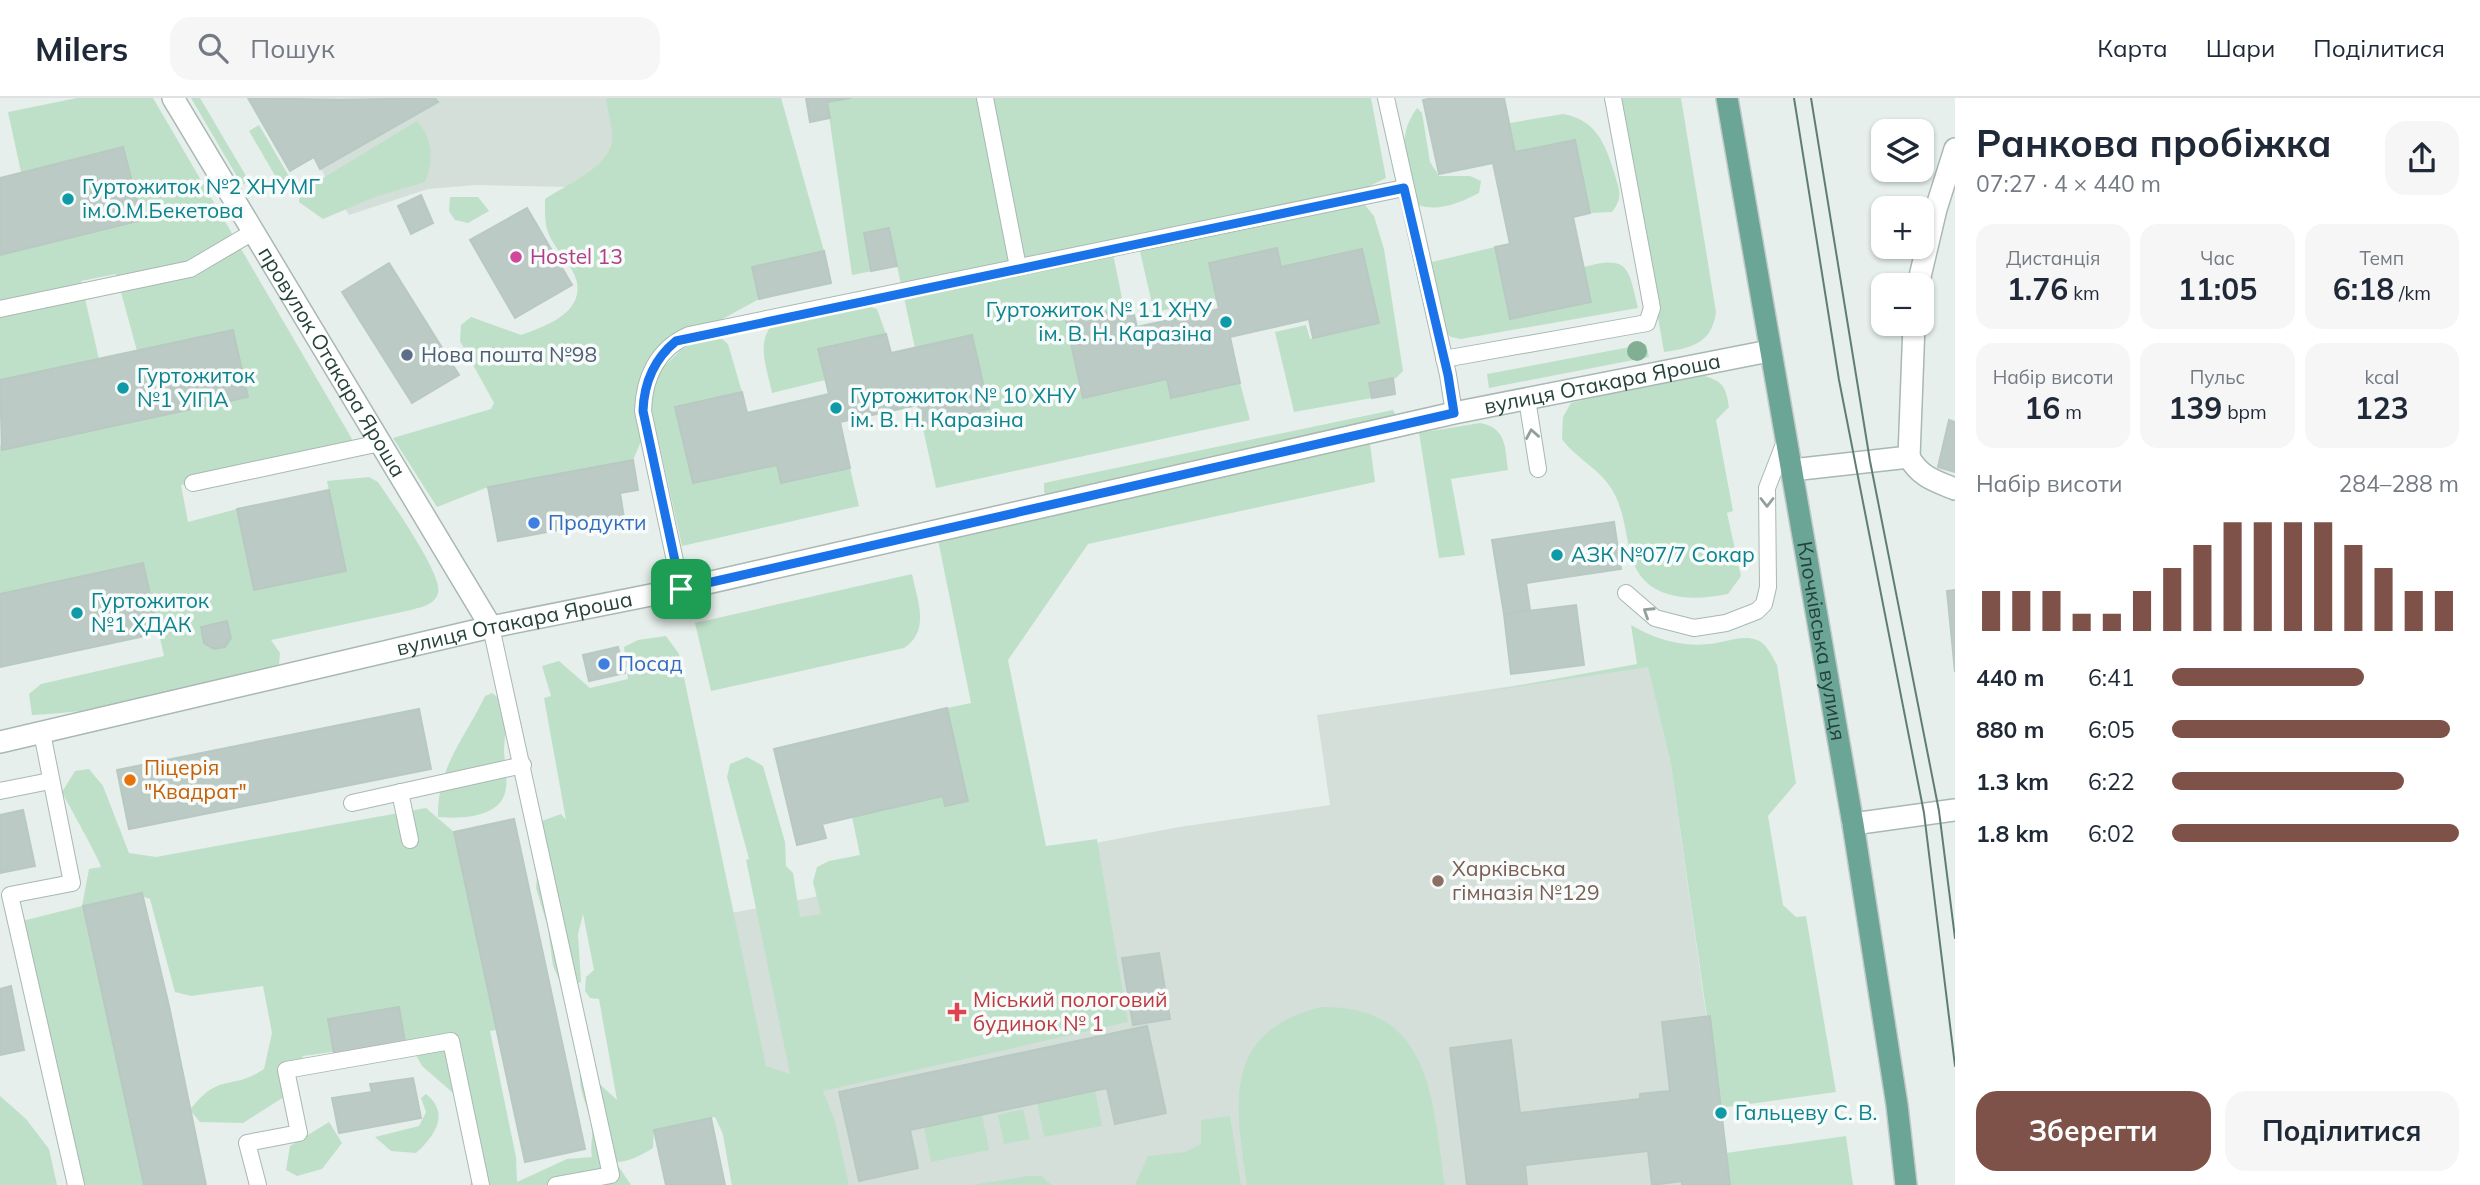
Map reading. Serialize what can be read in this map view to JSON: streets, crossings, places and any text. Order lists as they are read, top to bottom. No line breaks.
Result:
{"streets":{"main road":["Клочківська вулиця"],"street":["провулок Отакара Яроша","вулиця Отакара Яроша"]},"crossings":[["провулок Отакара Яроша","вулиця Отакара Яроша"],["вулиця Отакара Яроша","Клочківська вулиця"]],"places":{"other":["Гуртожиток №2 ХНУМГ ім.О.М.Бекетова","Hostel 13","Гуртожиток № 11 ХНУ ім. В. Н. Каразіна","Нова пошта №98","Гуртожиток №1 УІПА","Гуртожиток № 10 ХНУ ім. В. Н. Каразіна","Продукти","АЗК №07/7 Сокар","Гуртожиток №1 ХДАК","Посад","Піцерія \"Квадрат\"","Харківська гімназія №129","Гальцеву С. В."],"health":["Міський пологовий будинок № 1"]},"page":{"header":"Milers","search":"Пошук","nav":["Карта","Шари","Поділитися"],"heading":["Ранкова пробіжка","07:27 · 4 × 440 m"],"map_buttons":["+","−"],"stats":[["Дистанція","1.76 km"],["Час","11:05"],["Темп","6:18 /km"],["Набір висоти","16 m"],["Пульс","139 bpm"],["kcal","123"]],"chart":["Набір висоти","284–288 m"],"list":[{"name":"440 m","note":"6:41"},{"name":"880 m","note":"6:05"},{"name":"1.3 km","note":"6:22"},{"name":"1.8 km","note":"6:02"}],"buttons":["Зберегти","Поділитися"]}}
